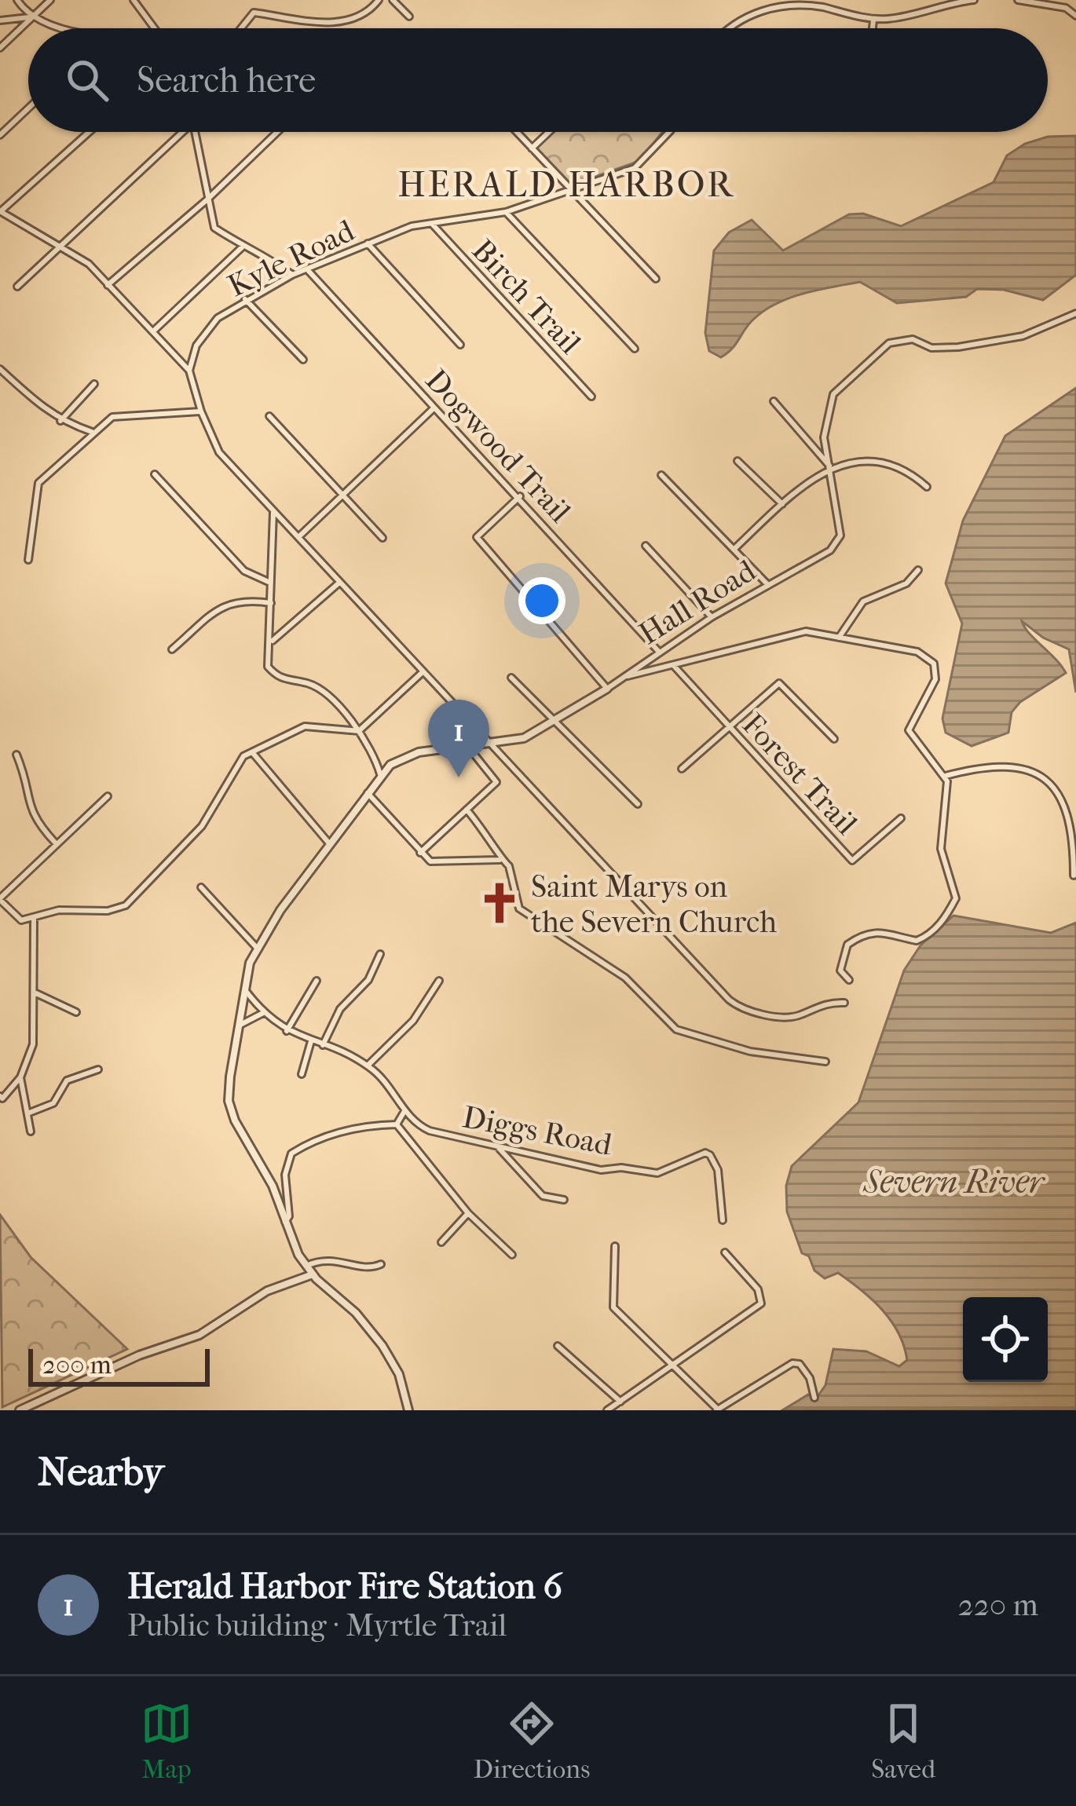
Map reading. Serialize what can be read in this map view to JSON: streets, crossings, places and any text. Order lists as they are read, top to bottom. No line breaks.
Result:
{"streets":{"street":["Kyle Road","Birch Trail","Dogwood Trail","Hall Road","Forest Trail","Diggs Road"]},"crossings":[["Kyle Road","Birch Trail"],["Kyle Road","Dogwood Trail"],["Dogwood Trail","Hall Road"]],"districts":["HERALD HARBOR"],"water":["Severn River"],"places":{"church":["Saint Marys on the Severn Church"]},"scale_bar":"200 m","page":{"search":"Search here","pins":"1","scale":"200 m","heading":"Nearby","list":[{"mark":"1","name":"Herald Harbor Fire Station 6","note":"Public building · Myrtle Trail","value":"220 m"}],"nav":["Map","Directions","Saved"]}}
